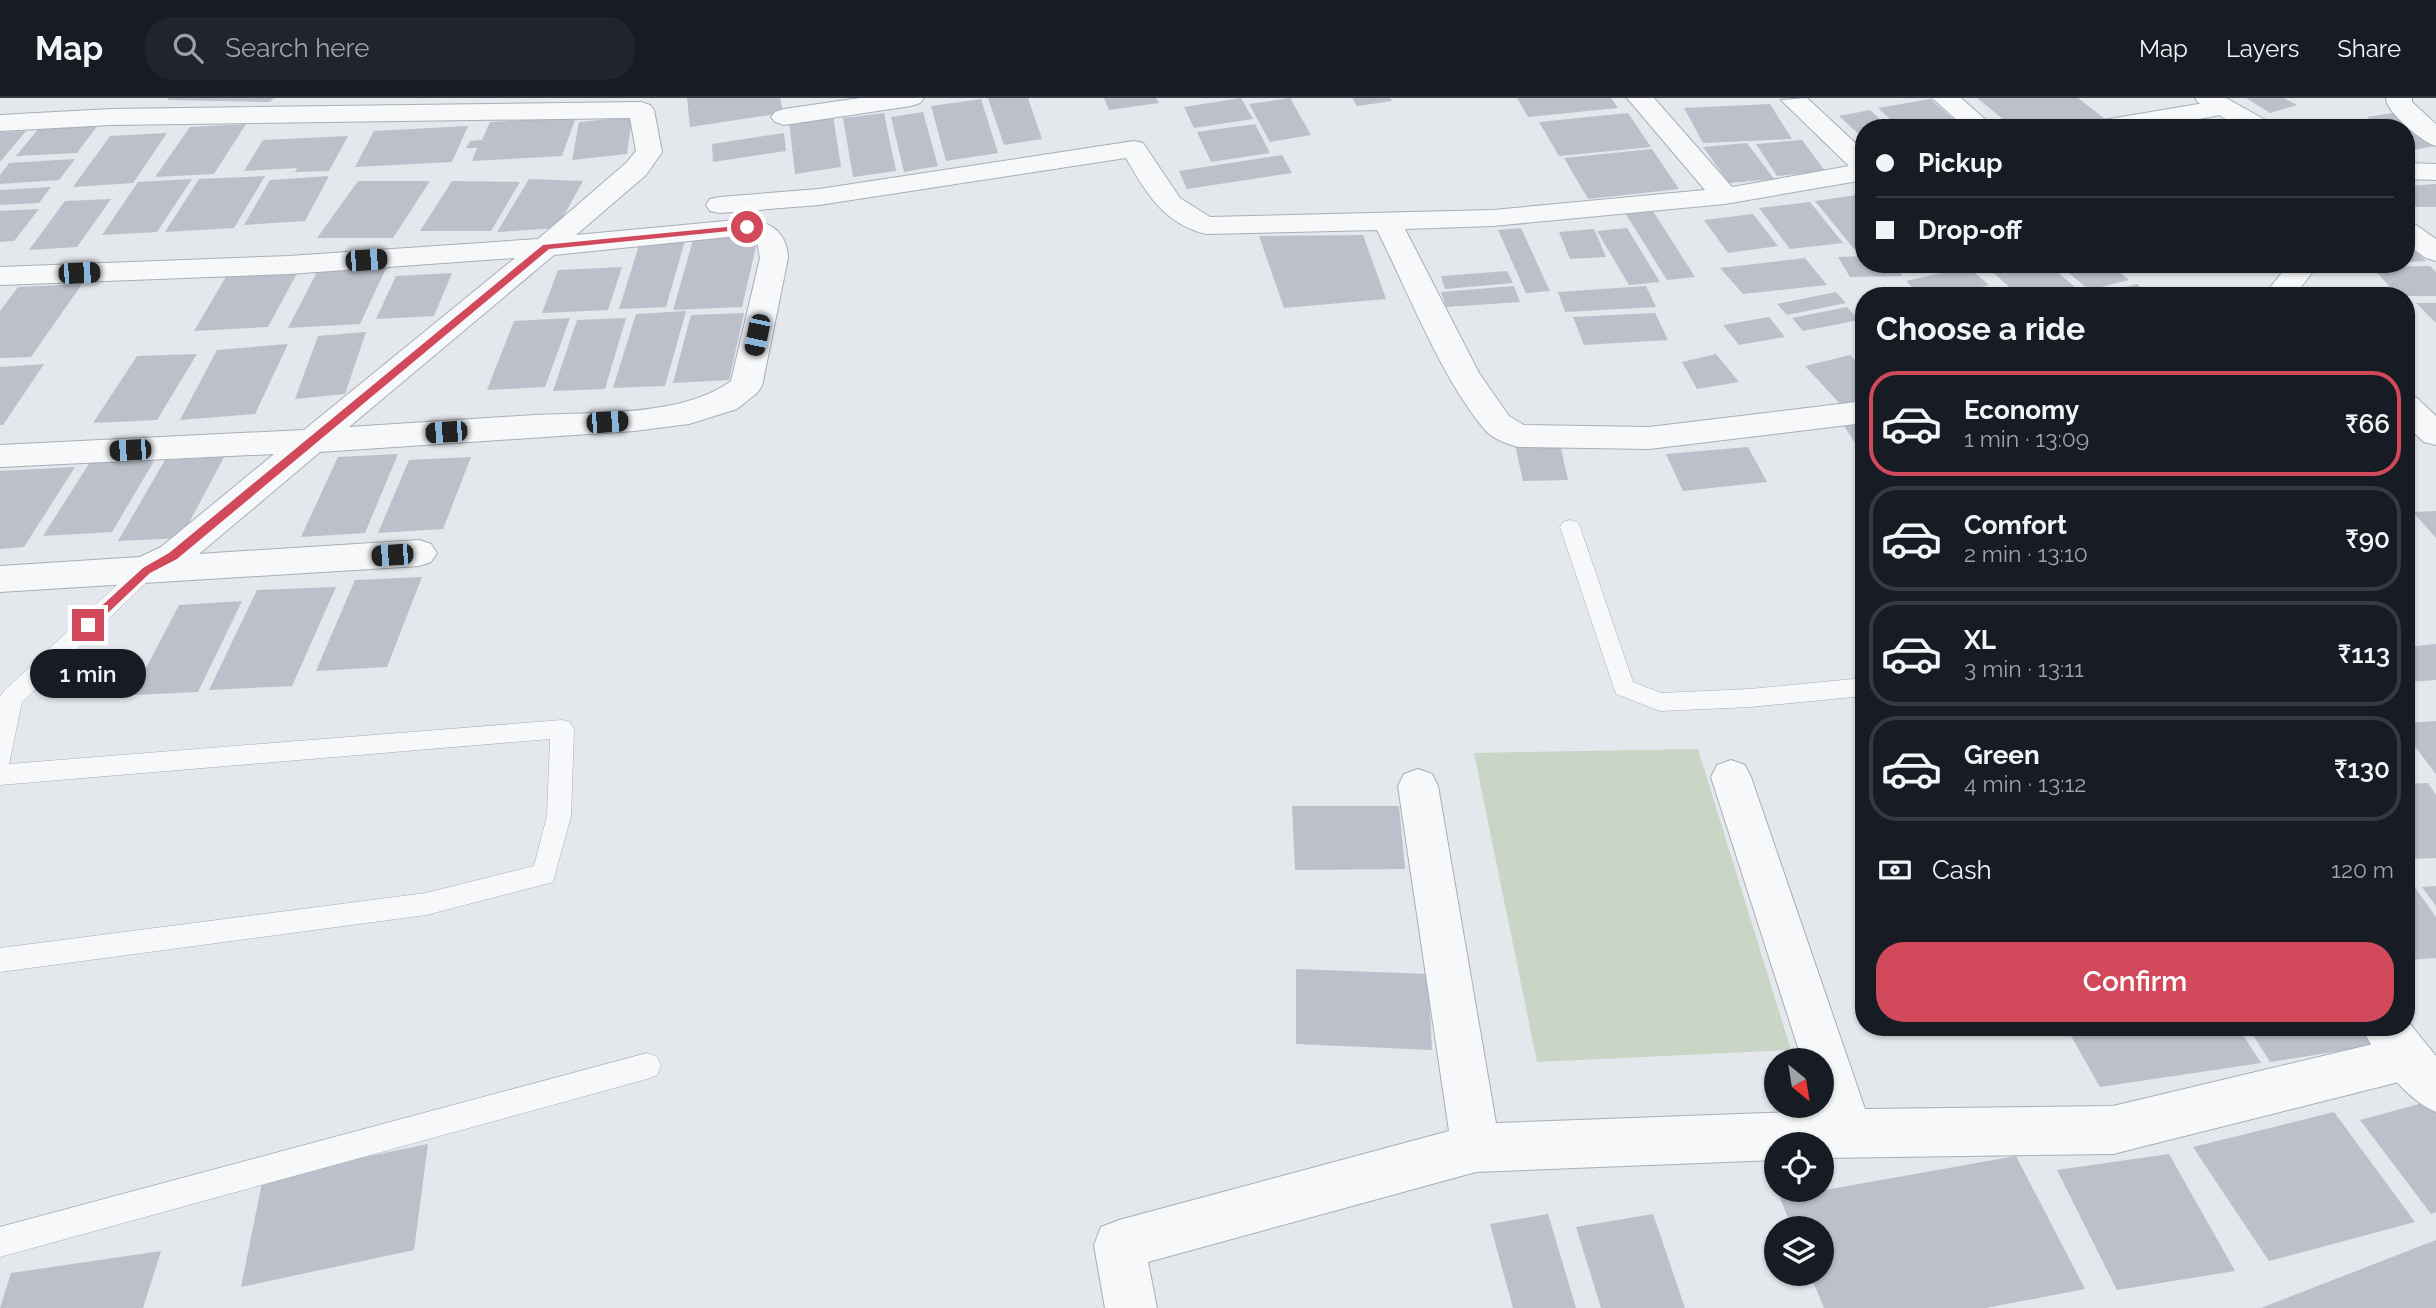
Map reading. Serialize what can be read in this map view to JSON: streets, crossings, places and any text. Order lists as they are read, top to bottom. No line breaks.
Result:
{"north":"bottom right","page":{"header":"Map","search":"Search here","nav":["Map","Layers","Share"],"banner":["Pickup","Drop-off"],"heading":"Choose a ride","list":[{"name":"Economy","note":"1 min · 13:09","value":"₹66"},{"name":"Comfort","note":"2 min · 13:10","value":"₹90"},{"name":"XL","note":"3 min · 13:11","value":"₹113"},{"name":"Green","note":"4 min · 13:12","value":"₹130"}],"bubble":"1 min","pay":["Cash","120 m"],"buttons":"Confirm"}}
